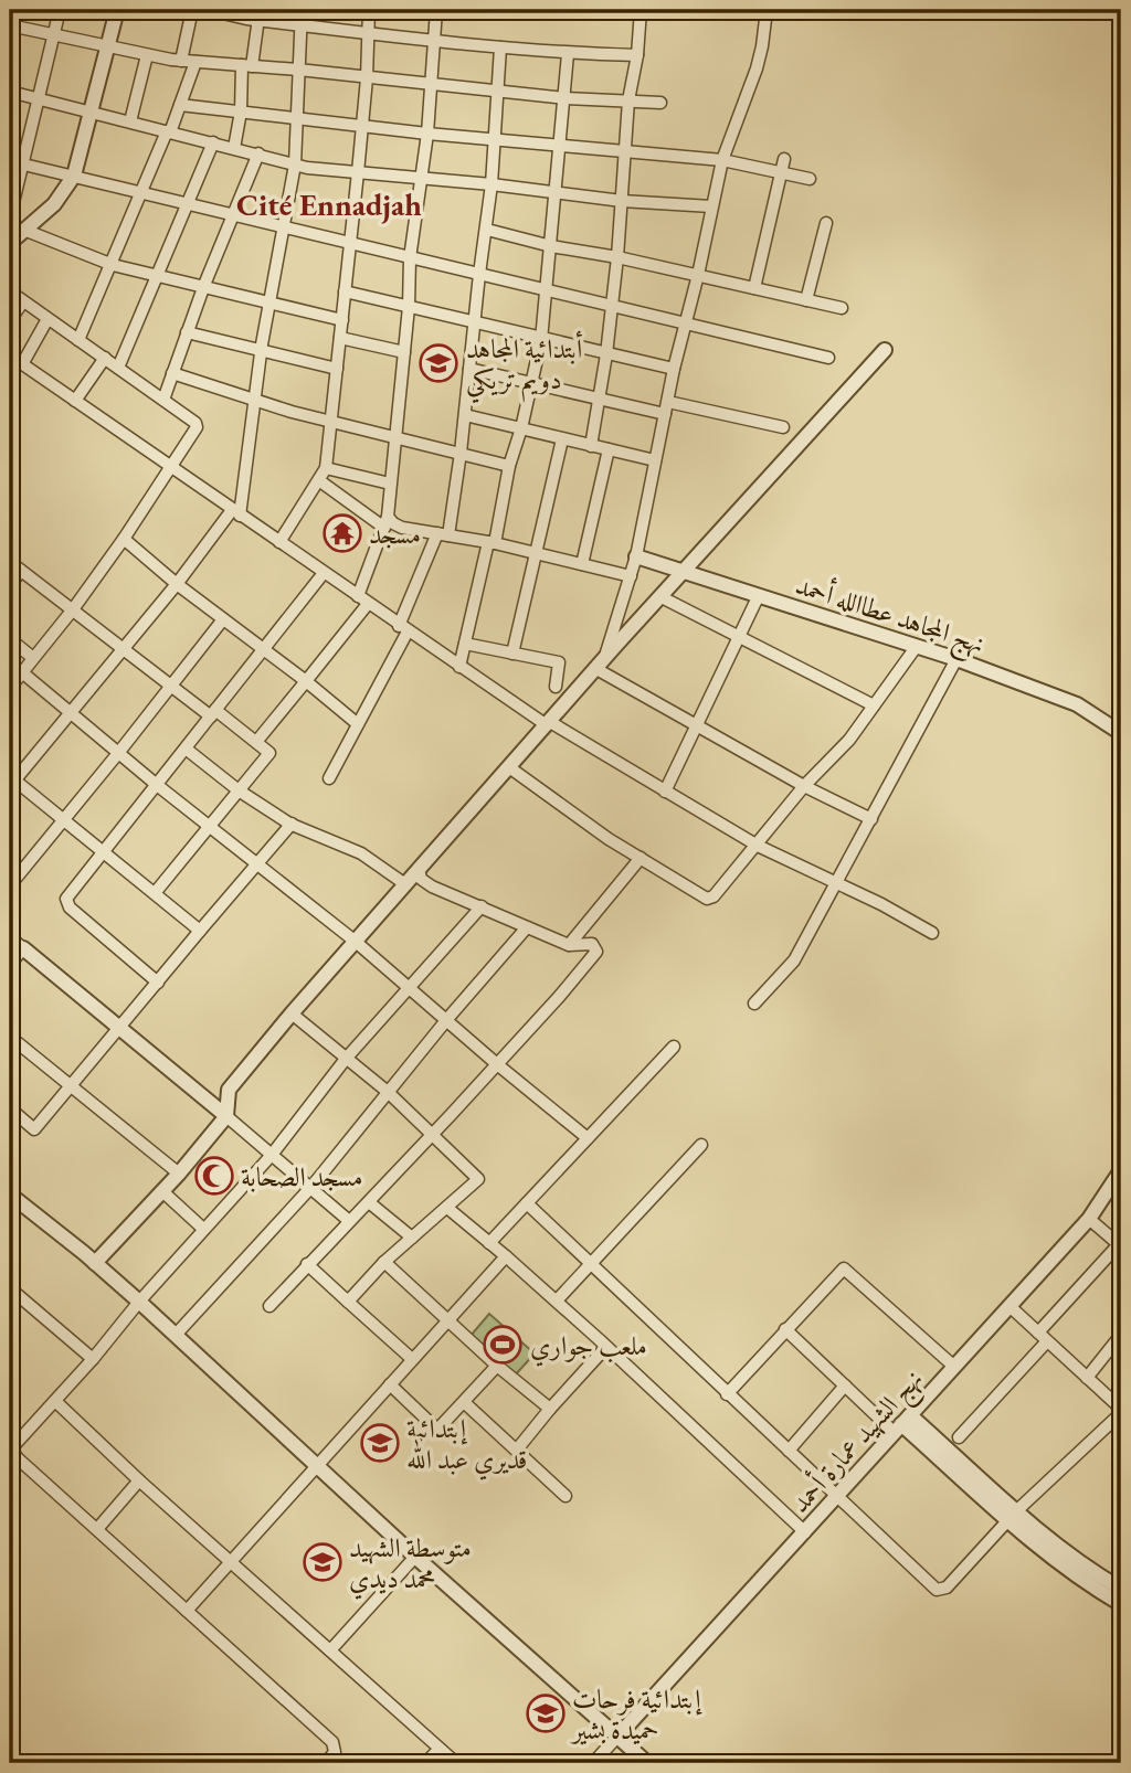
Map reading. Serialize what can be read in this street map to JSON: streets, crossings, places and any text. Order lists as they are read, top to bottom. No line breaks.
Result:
{"streets":{"street":["نهج المجاهد عطاالله أحمد","نهج الشهيد عمارة أحمد"]},"districts":["Cité Ennadjah"],"places":{"school or university":["أبتدائية المجاهد دويم تريكي","إبتدائية قديري عبد الله","متوسطة الشهيد محمد ديدي","إبتدائية فرحات حميدة بشير"],"temple":["مسجد"],"mosque":["مسجد الصحابة"],"sports":["ملعب جواري"]}}
